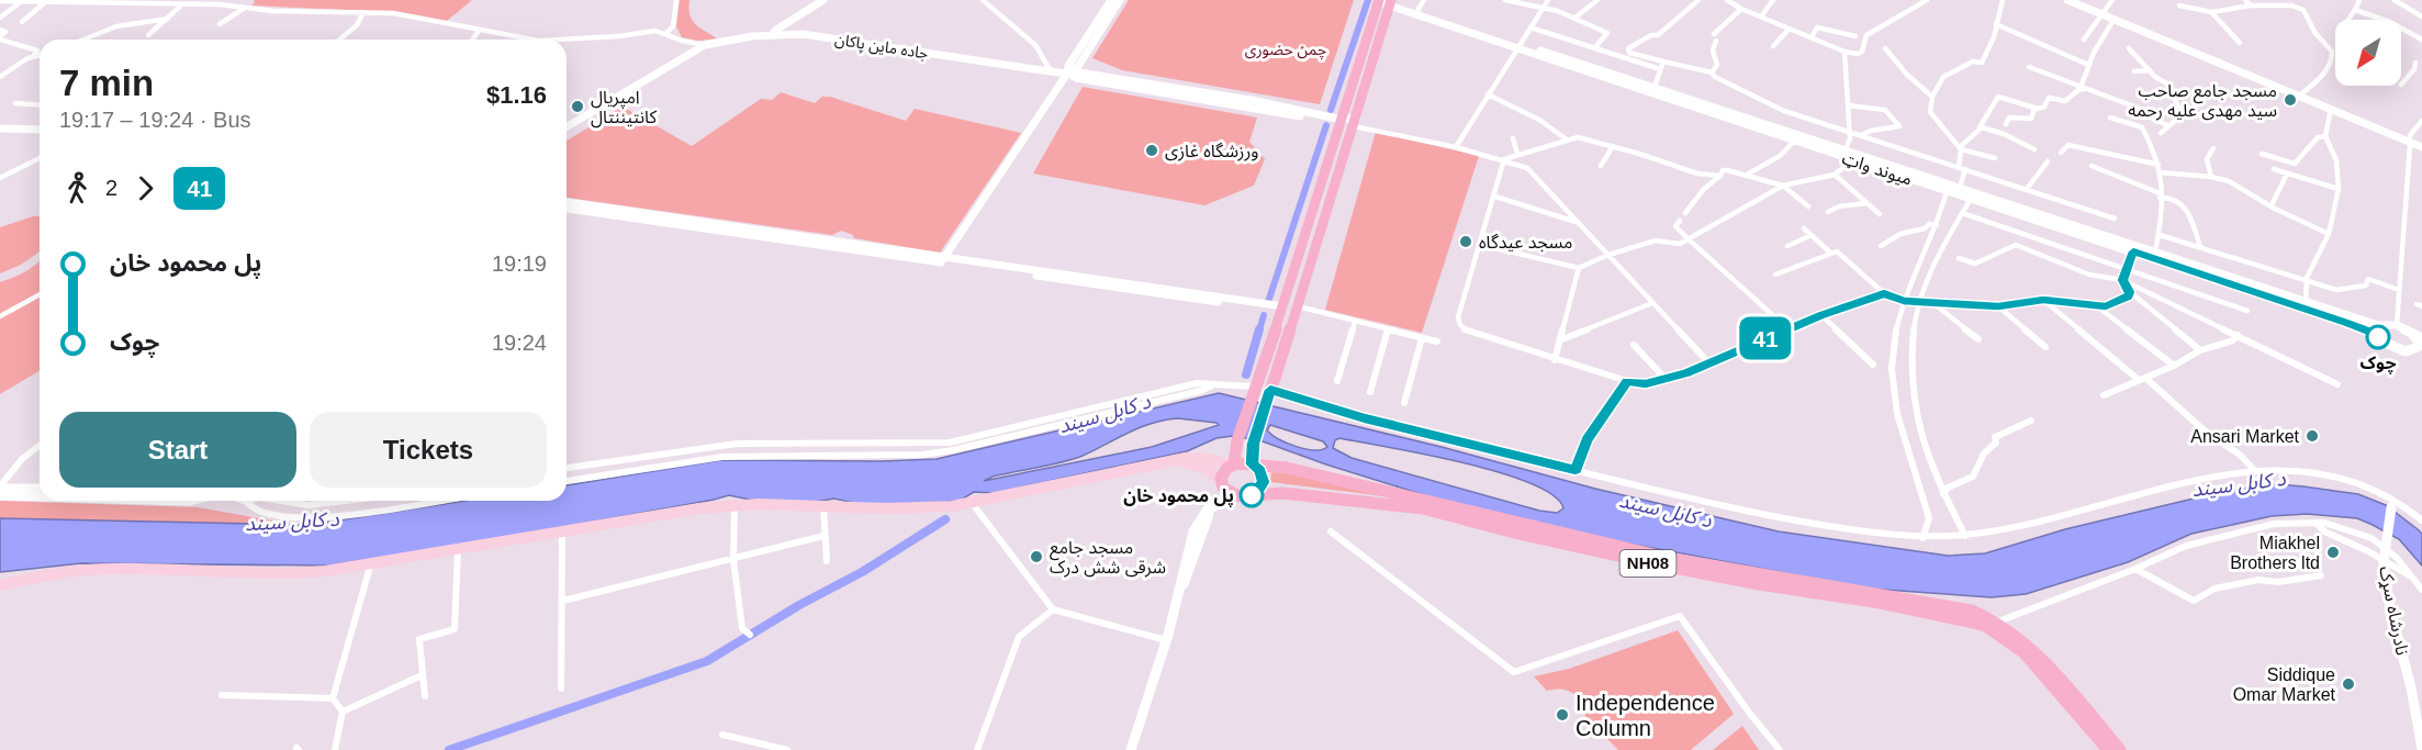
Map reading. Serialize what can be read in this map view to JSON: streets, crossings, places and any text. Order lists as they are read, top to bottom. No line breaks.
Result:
{"streets":{"highway":["NH08"],"main road":["جاده ماین پاکان","میوند واټ","نادرشاه سړک"]},"water":["د کابل سيند"],"parks":["چمن حضوری"],"places":["مسجد جامع صاحب سید مهدی علیه رحمه","امپریال کانتیننتال","ورزشگاه غازی","مسجد عیدگاه","چوک","Ansari Market","پل محمود خان","Miakhel Brothers ltd","مسجد جامع شرقی شش درک","Siddique Omar Market","Independence Column"],"lines":["bus line 41"],"north":"bottom left","page":{"on_map":"41","heading":["7 min","19:17 – 19:24 · Bus","$1.16"],"legs":["2","41"],"list":[{"name":"پل محمود خان","value":"19:19"},{"name":"چوک","value":"19:24"}],"buttons":["Start","Tickets"]}}
